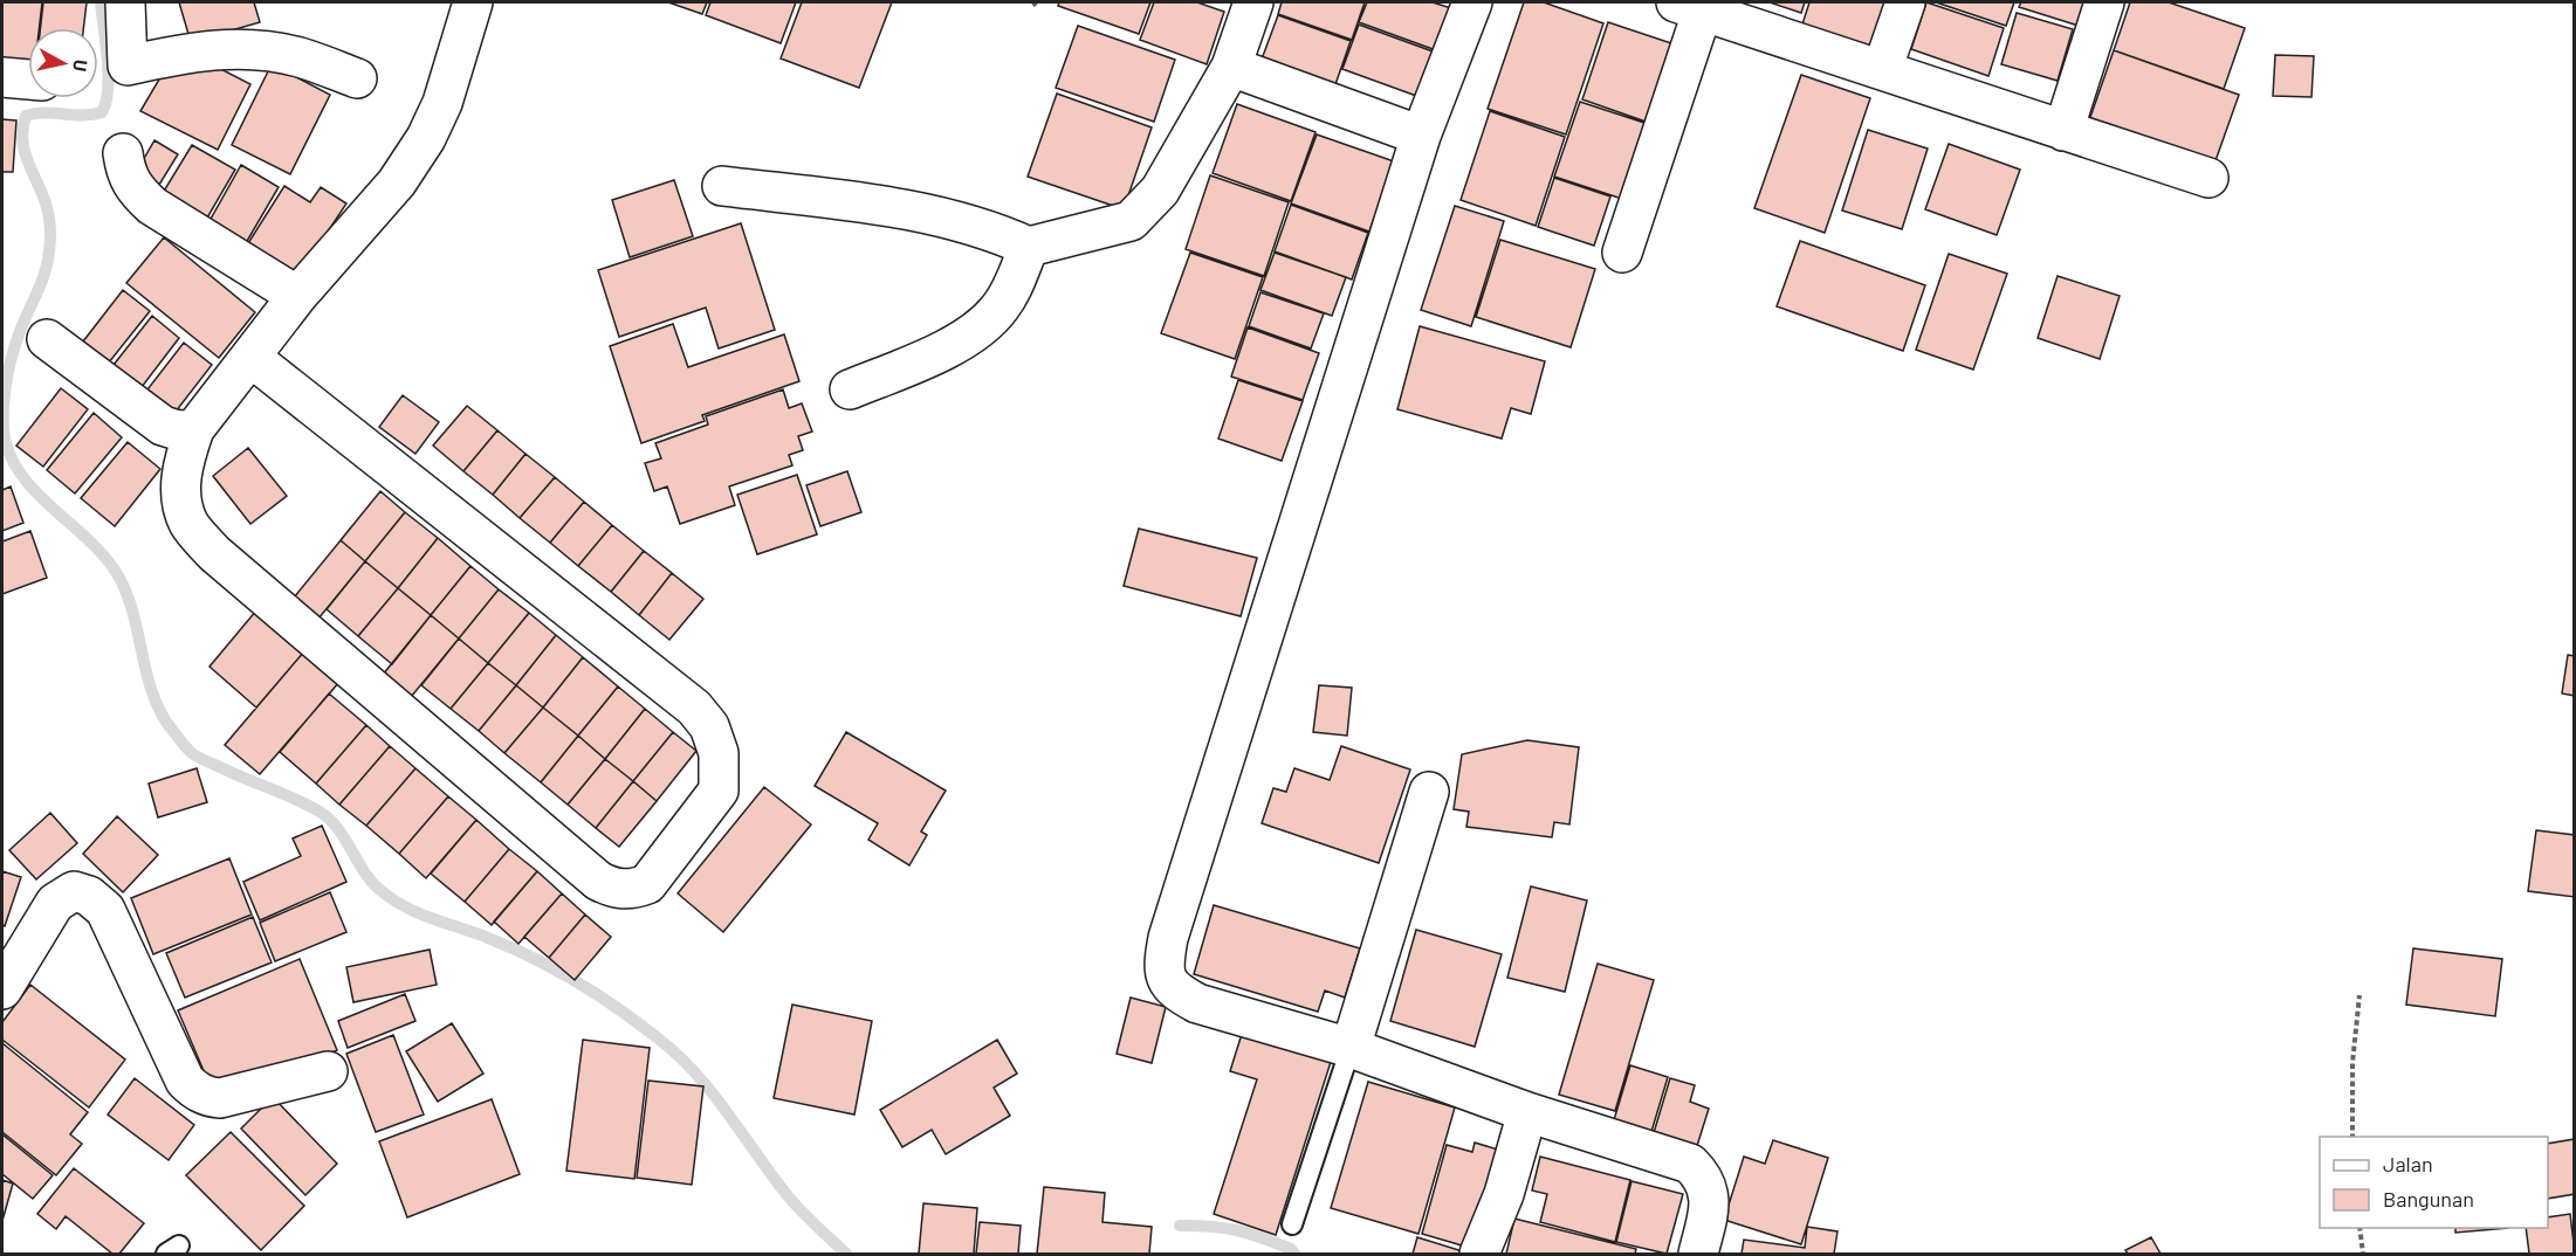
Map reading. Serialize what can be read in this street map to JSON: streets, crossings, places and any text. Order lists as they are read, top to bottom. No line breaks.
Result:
{"legend":["Jalan","Bangunan"],"north":"right"}
